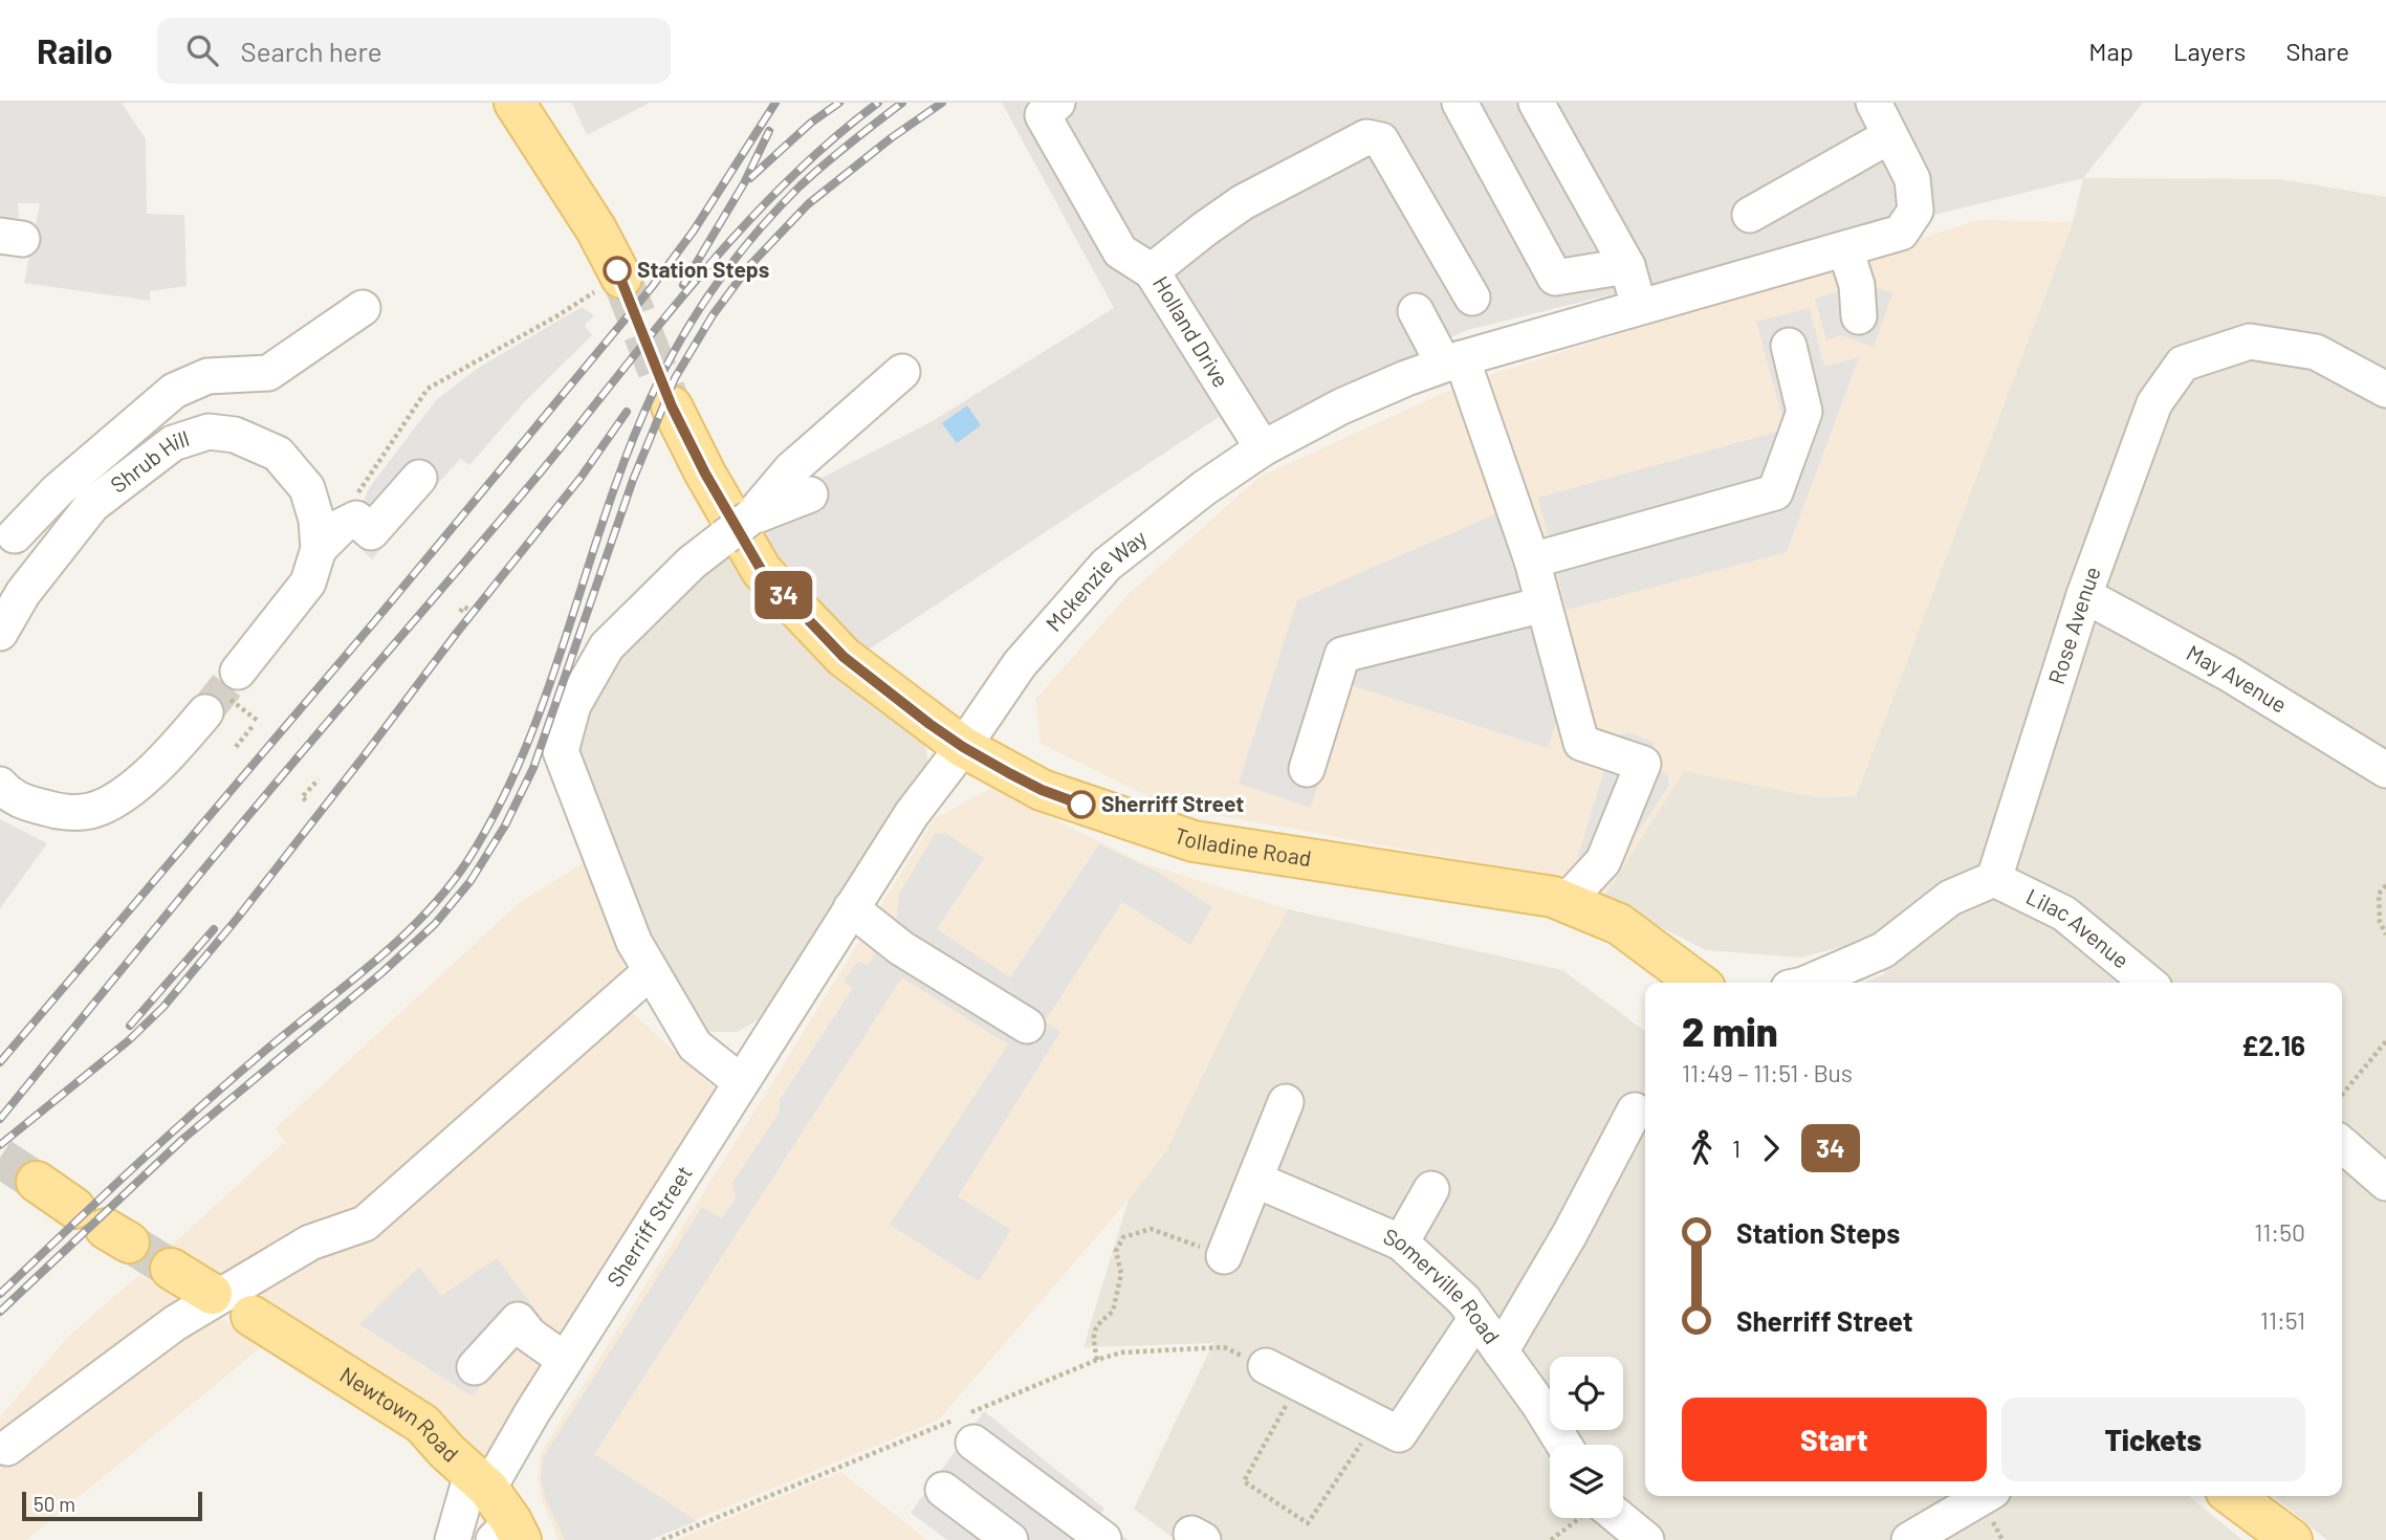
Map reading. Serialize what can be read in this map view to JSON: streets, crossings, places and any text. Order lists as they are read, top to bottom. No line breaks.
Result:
{"streets":{"main road":["Tolladine Road","Newtown Road"],"street":["Holland Drive","Shrub Hill","Mckenzie Way","Rose Avenue","May Avenue","Lilac Avenue","Sherriff Street","Somerville Road"]},"crossings":[["Holland Drive","Mckenzie Way"],["Mckenzie Way","Tolladine Road"],["Mckenzie Way","Sherriff Street"],["Rose Avenue","May Avenue"],["Rose Avenue","Lilac Avenue"],["Tolladine Road","Sherriff Street"],["Sherriff Street","Newtown Road"]],"places":["Station Steps","Sherriff Street"],"lines":["bus line 34"],"scale_bar":"50 m","page":{"header":"Railo","search":"Search here","nav":["Map","Layers","Share"],"on_map":"34","heading":["2 min","11:49 – 11:51 · Bus","£2.16"],"legs":["1","34"],"list":[{"name":"Station Steps","value":"11:50"},{"name":"Sherriff Street","value":"11:51"}],"buttons":["Start","Tickets"],"scale":"50 m"}}
